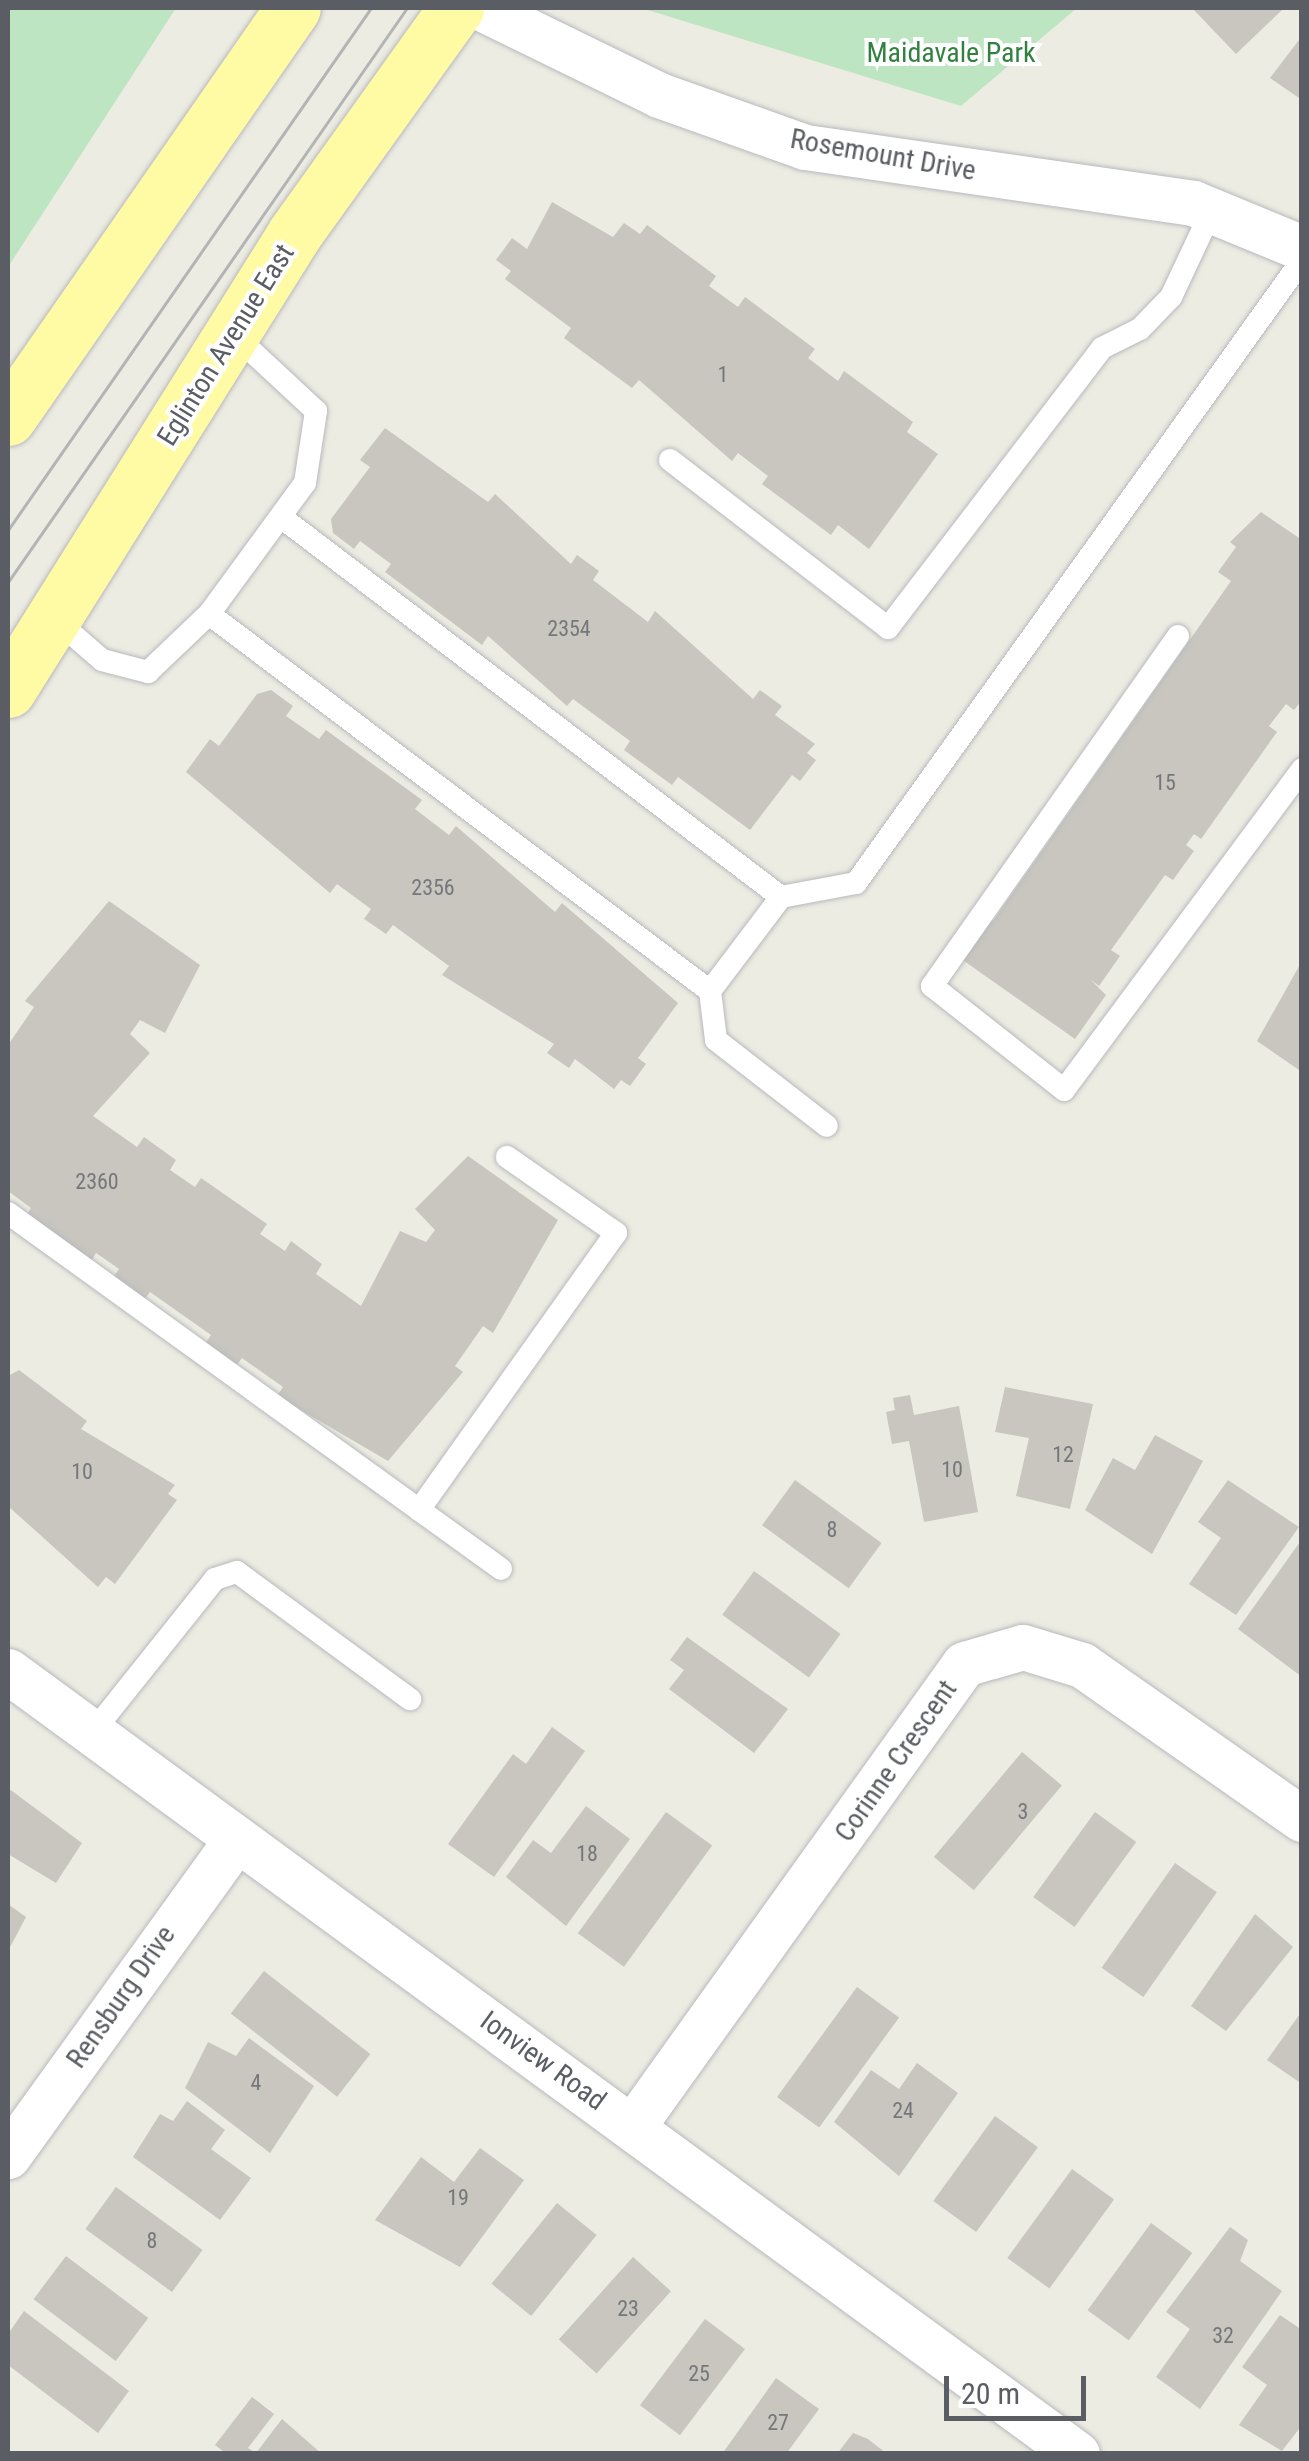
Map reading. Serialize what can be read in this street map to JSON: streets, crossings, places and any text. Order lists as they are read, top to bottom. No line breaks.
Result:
{"streets":{"main road":["Eglinton Avenue East"],"street":["Rosemount Drive","Corinne Crescent","Rensburg Drive","Ionview Road"]},"crossings":[["Corinne Crescent","Ionview Road"],["Rensburg Drive","Ionview Road"]],"parks":["Maidavale Park"],"house_numbers":["1","2354","15","2356","2360","12","10","10","8","3","18","4","24","19","8","23","32","25","27"],"scale_bar":"20 m"}
